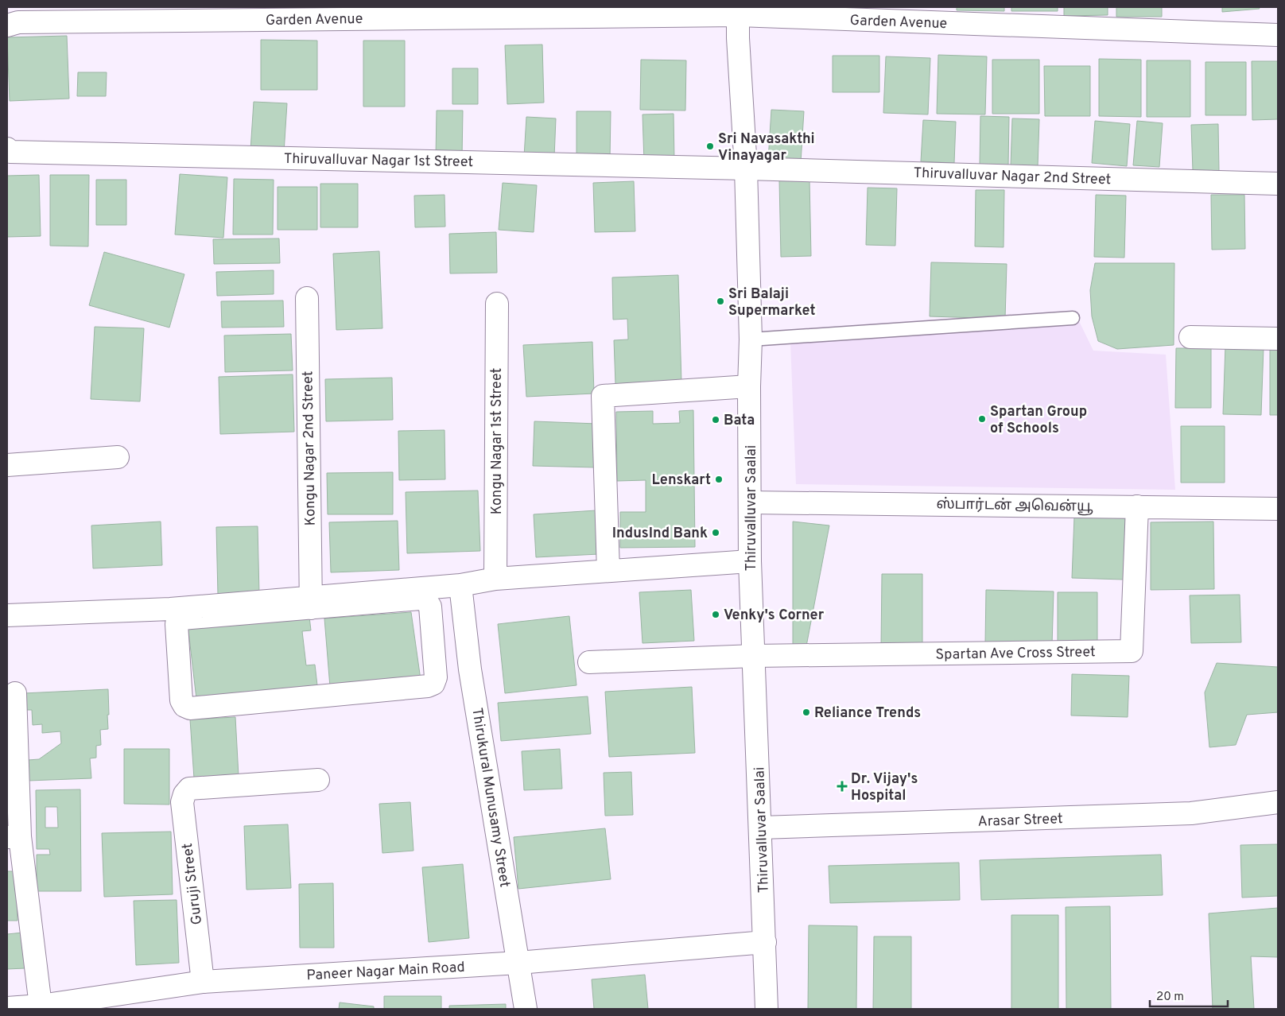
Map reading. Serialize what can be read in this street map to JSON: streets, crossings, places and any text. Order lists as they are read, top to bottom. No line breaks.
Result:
{"streets":{"street":["Garden Avenue","Thiruvalluvar Nagar 1st Street","Thiruvalluvar Nagar 2nd Street","Kongu Nagar 1st Street","Kongu Nagar 2nd Street","ஸ்பார்டன் அவென்யூ","Thiruvalluvar Saalai","Spartan Ave Cross Street","Thirukural Munusamy Street","Arasar Street","Guruji Street","Paneer Nagar Main Road"]},"crossings":[["Garden Avenue","Thiruvalluvar Saalai"],["Thiruvalluvar Nagar 1st Street","Thiruvalluvar Nagar 2nd Street"],["Thiruvalluvar Nagar 1st Street","Thiruvalluvar Saalai"],["Thiruvalluvar Nagar 2nd Street","Thiruvalluvar Saalai"],["ஸ்பார்டன் அவென்யூ","Thiruvalluvar Saalai"],["ஸ்பார்டன் அவென்யூ","Spartan Ave Cross Street"],["Thiruvalluvar Saalai","Spartan Ave Cross Street"],["Thiruvalluvar Saalai","Arasar Street"],["Thiruvalluvar Saalai","Paneer Nagar Main Road"],["Thirukural Munusamy Street","Paneer Nagar Main Road"],["Guruji Street","Paneer Nagar Main Road"]],"places":{"other":["Sri Navasakthi Vinayagar","Sri Balaji Supermarket","Spartan Group of Schools","Bata","Lenskart","IndusInd Bank","Venky's Corner","Reliance Trends"],"health":["Dr. Vijay's Hospital"]},"scale_bar":"20 m"}
